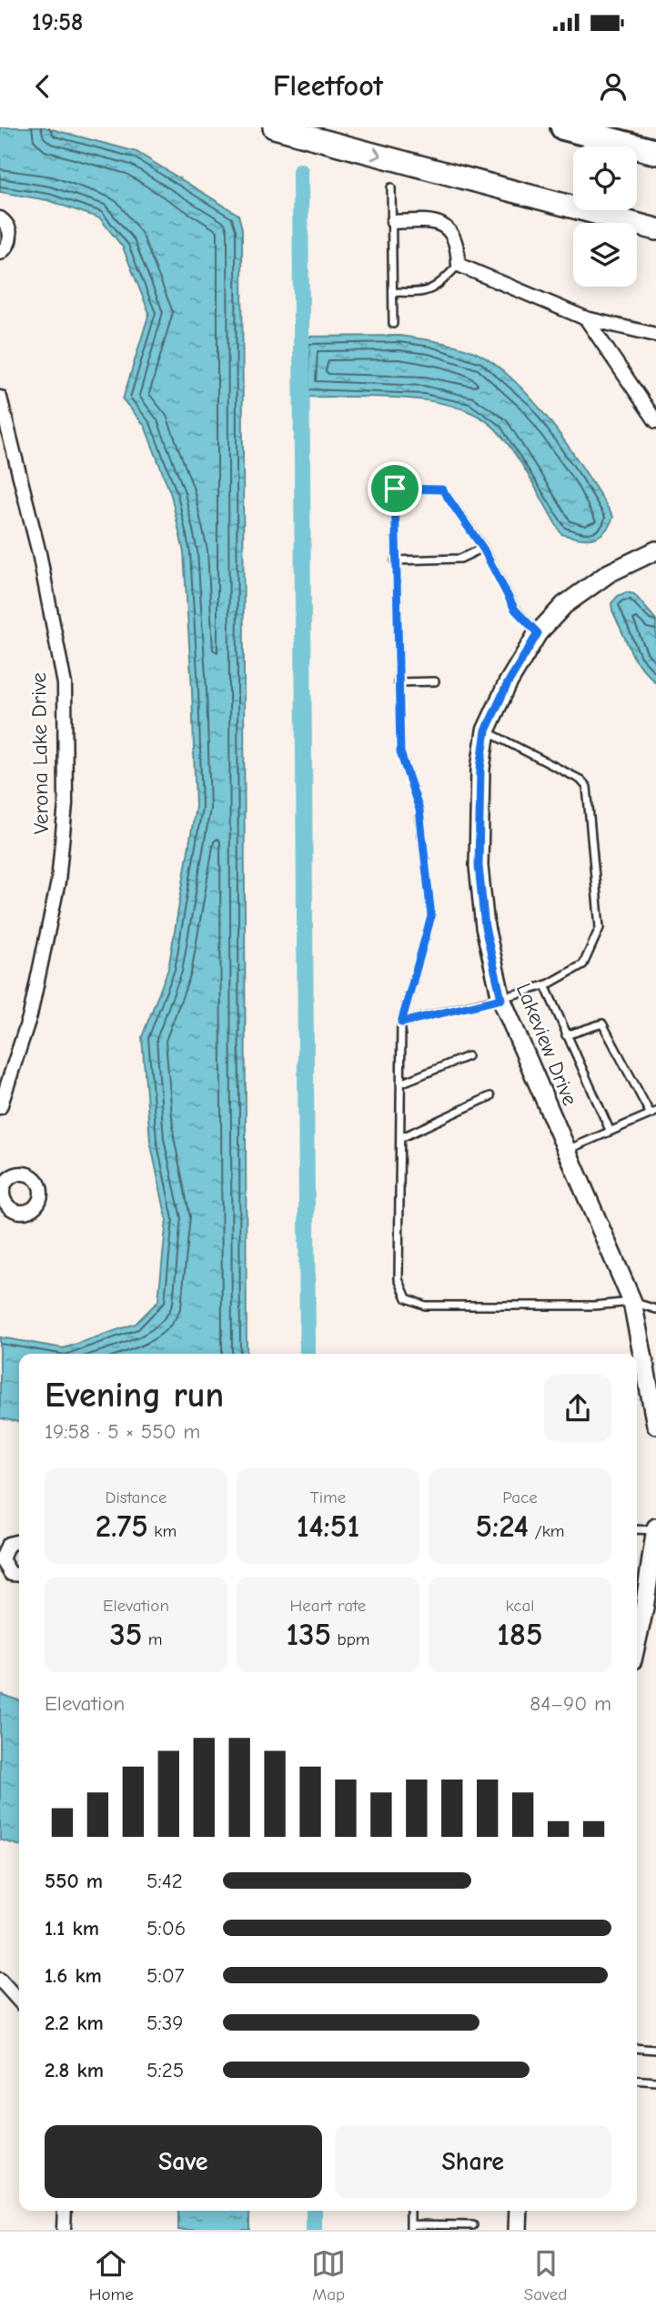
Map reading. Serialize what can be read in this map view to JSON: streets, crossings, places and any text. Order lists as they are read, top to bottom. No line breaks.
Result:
{"streets":{"street":["Verona Lake Drive","Lakeview Drive"]},"page":{"status":"19:58","header":"Fleetfoot","heading":["Evening run","19:58 · 5 × 550 m"],"stats":[["Distance","2.75 km"],["Time","14:51"],["Pace","5:24 /km"],["Elevation","35 m"],["Heart rate","135 bpm"],["kcal","185"]],"chart":["Elevation","84–90 m"],"list":[{"name":"550 m","note":"5:42"},{"name":"1.1 km","note":"5:06"},{"name":"1.6 km","note":"5:07"},{"name":"2.2 km","note":"5:39"},{"name":"2.8 km","note":"5:25"}],"buttons":["Save","Share"],"tabs":["Home","Map","Saved"]}}
